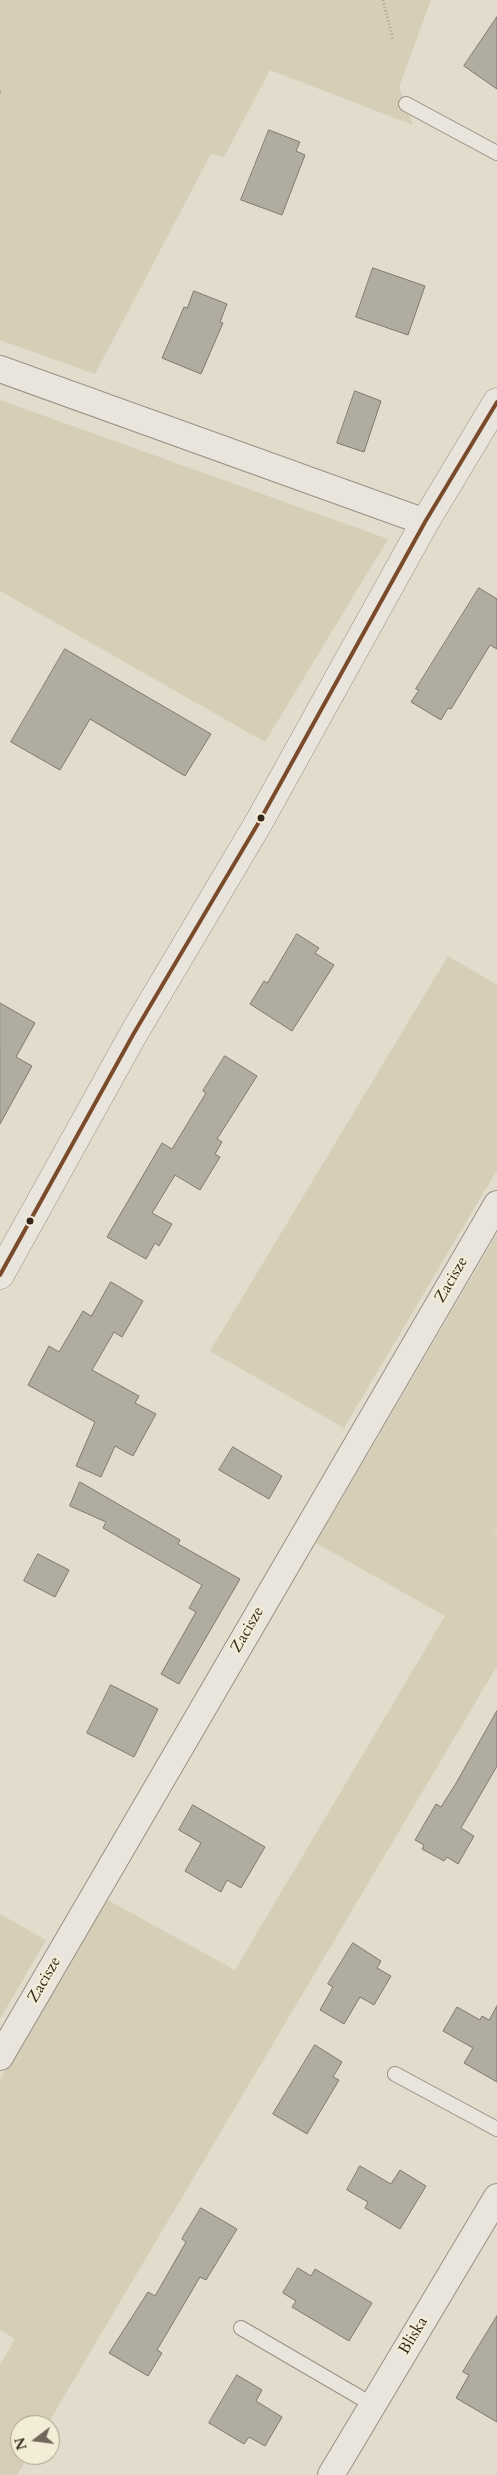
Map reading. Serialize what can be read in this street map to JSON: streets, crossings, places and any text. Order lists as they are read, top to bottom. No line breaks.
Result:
{"streets":{"street":["Zacisze","Bliska"]},"north":"left"}
